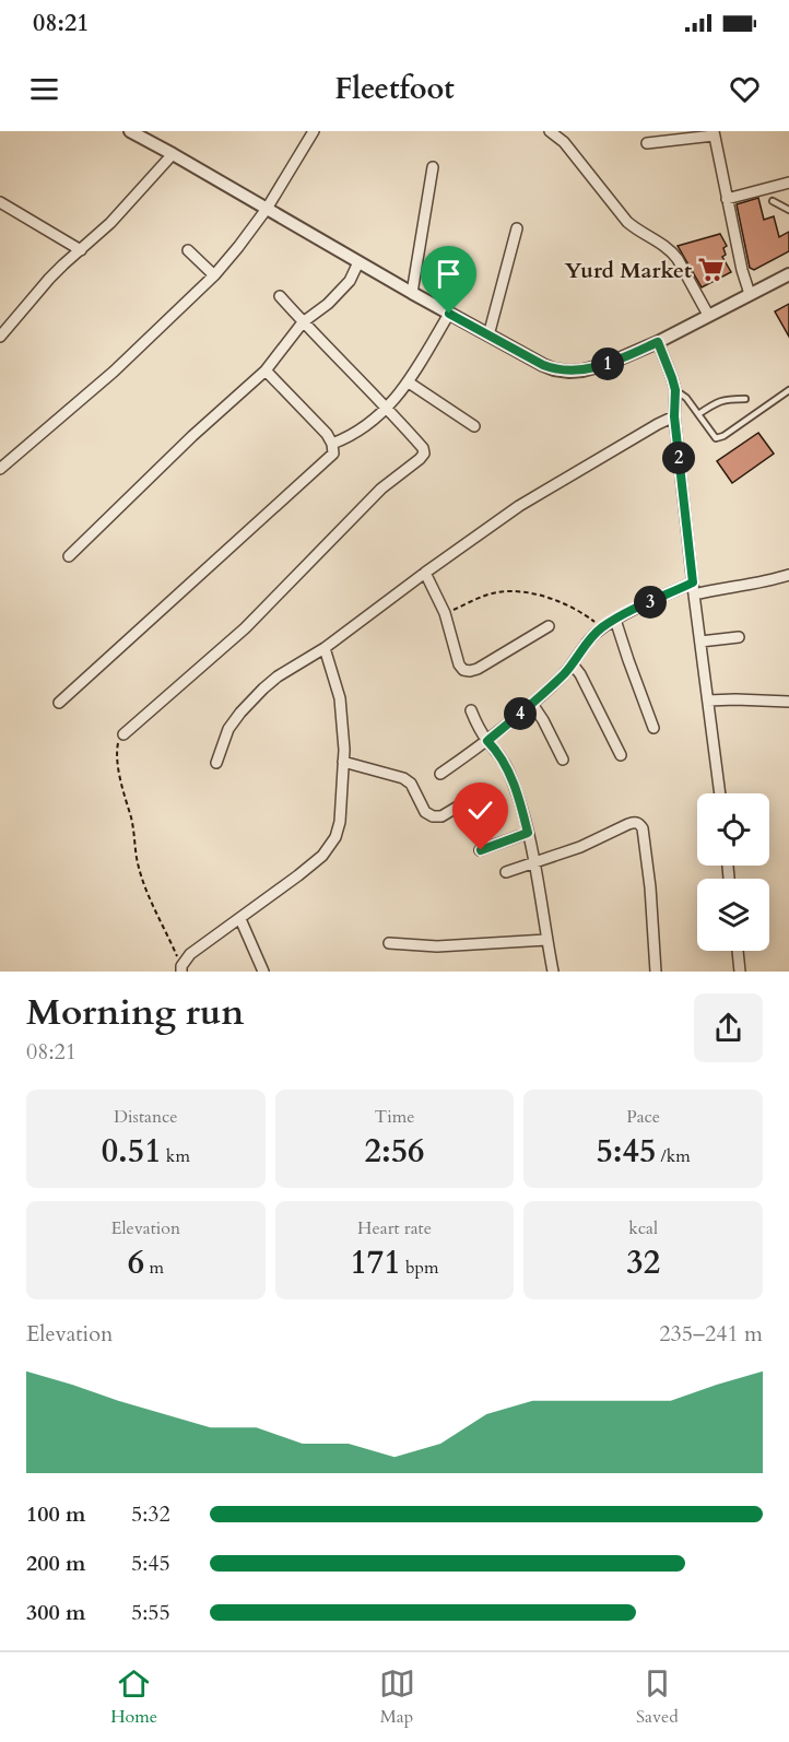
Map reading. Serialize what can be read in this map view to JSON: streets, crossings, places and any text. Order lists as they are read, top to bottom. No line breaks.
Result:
{"places":{"supermarket":["Yurd Market"]},"page":{"status":"08:21","header":"Fleetfoot","pins":["1","2","3","4"],"heading":["Morning run","08:21"],"stats":[["Distance","0.51 km"],["Time","2:56"],["Pace","5:45 /km"],["Elevation","6 m"],["Heart rate","171 bpm"],["kcal","32"]],"chart":["Elevation","235–241 m"],"list":[{"name":"100 m","note":"5:32"},{"name":"200 m","note":"5:45"},{"name":"300 m","note":"5:55"}],"tabs":["Home","Map","Saved"]}}
